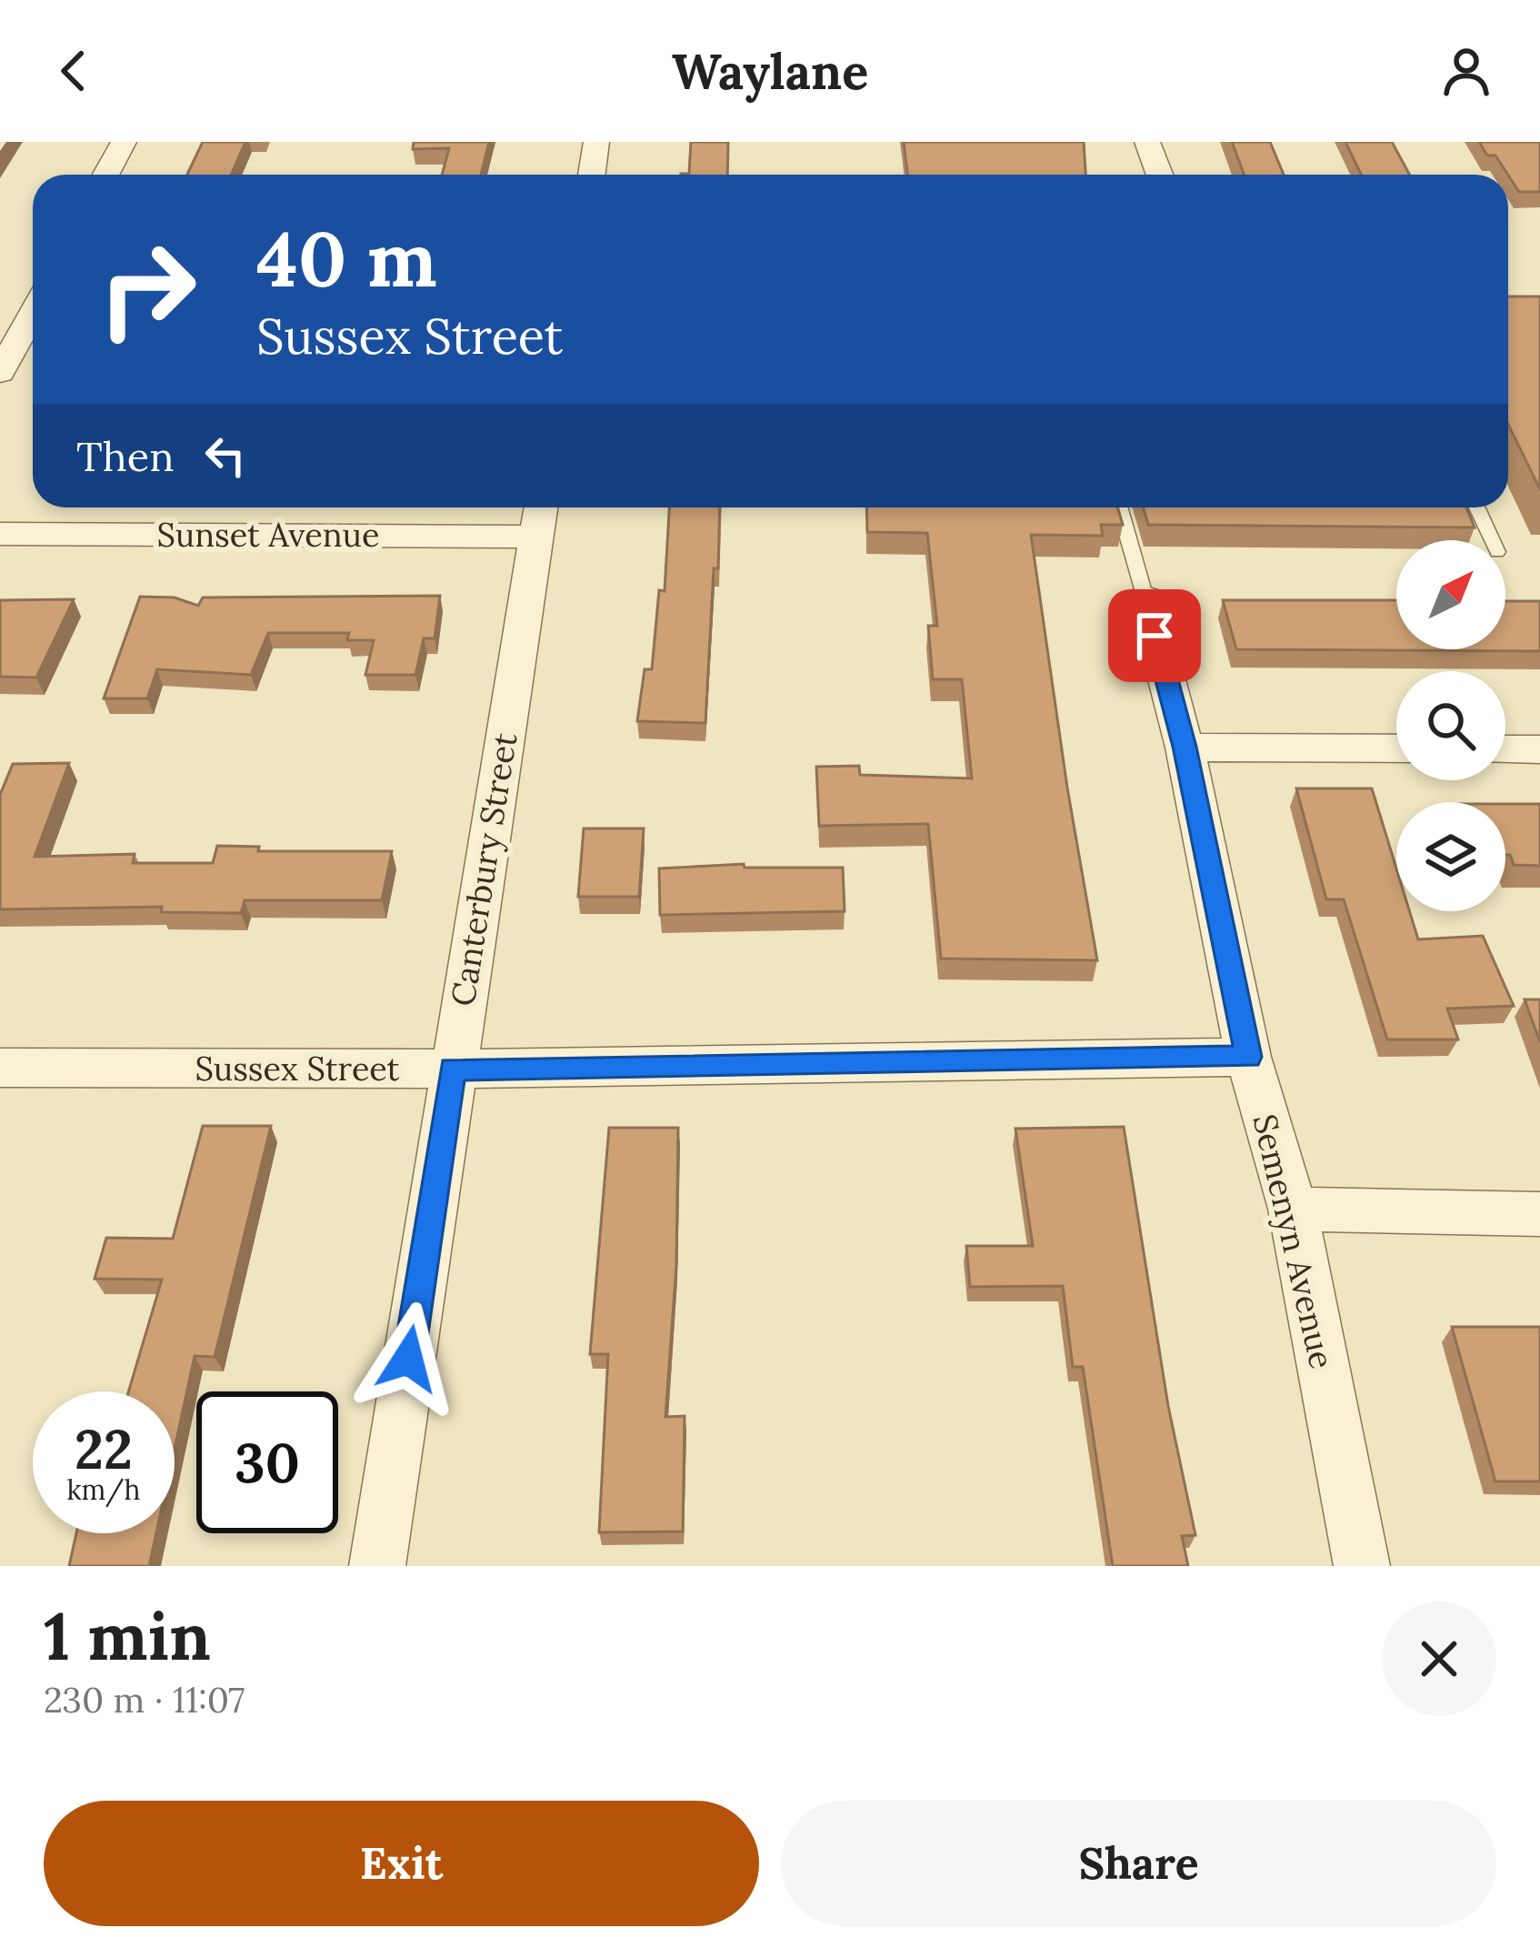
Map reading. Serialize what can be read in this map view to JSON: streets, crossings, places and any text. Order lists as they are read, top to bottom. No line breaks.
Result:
{"streets":{"street":["Sunset Avenue","Canterbury Street","Sussex Street","Semenyn Avenue"]},"crossings":[["Sunset Avenue","Canterbury Street"],["Canterbury Street","Sussex Street"],["Sussex Street","Semenyn Avenue"]],"north":"top right","page":{"header":"Waylane","turn":["40 m","Sussex Street"],"then":"Then","speed":"22 km/h","limit":"30","heading":["1 min","230 m · 11:07"],"buttons":["Exit","Share"]}}
